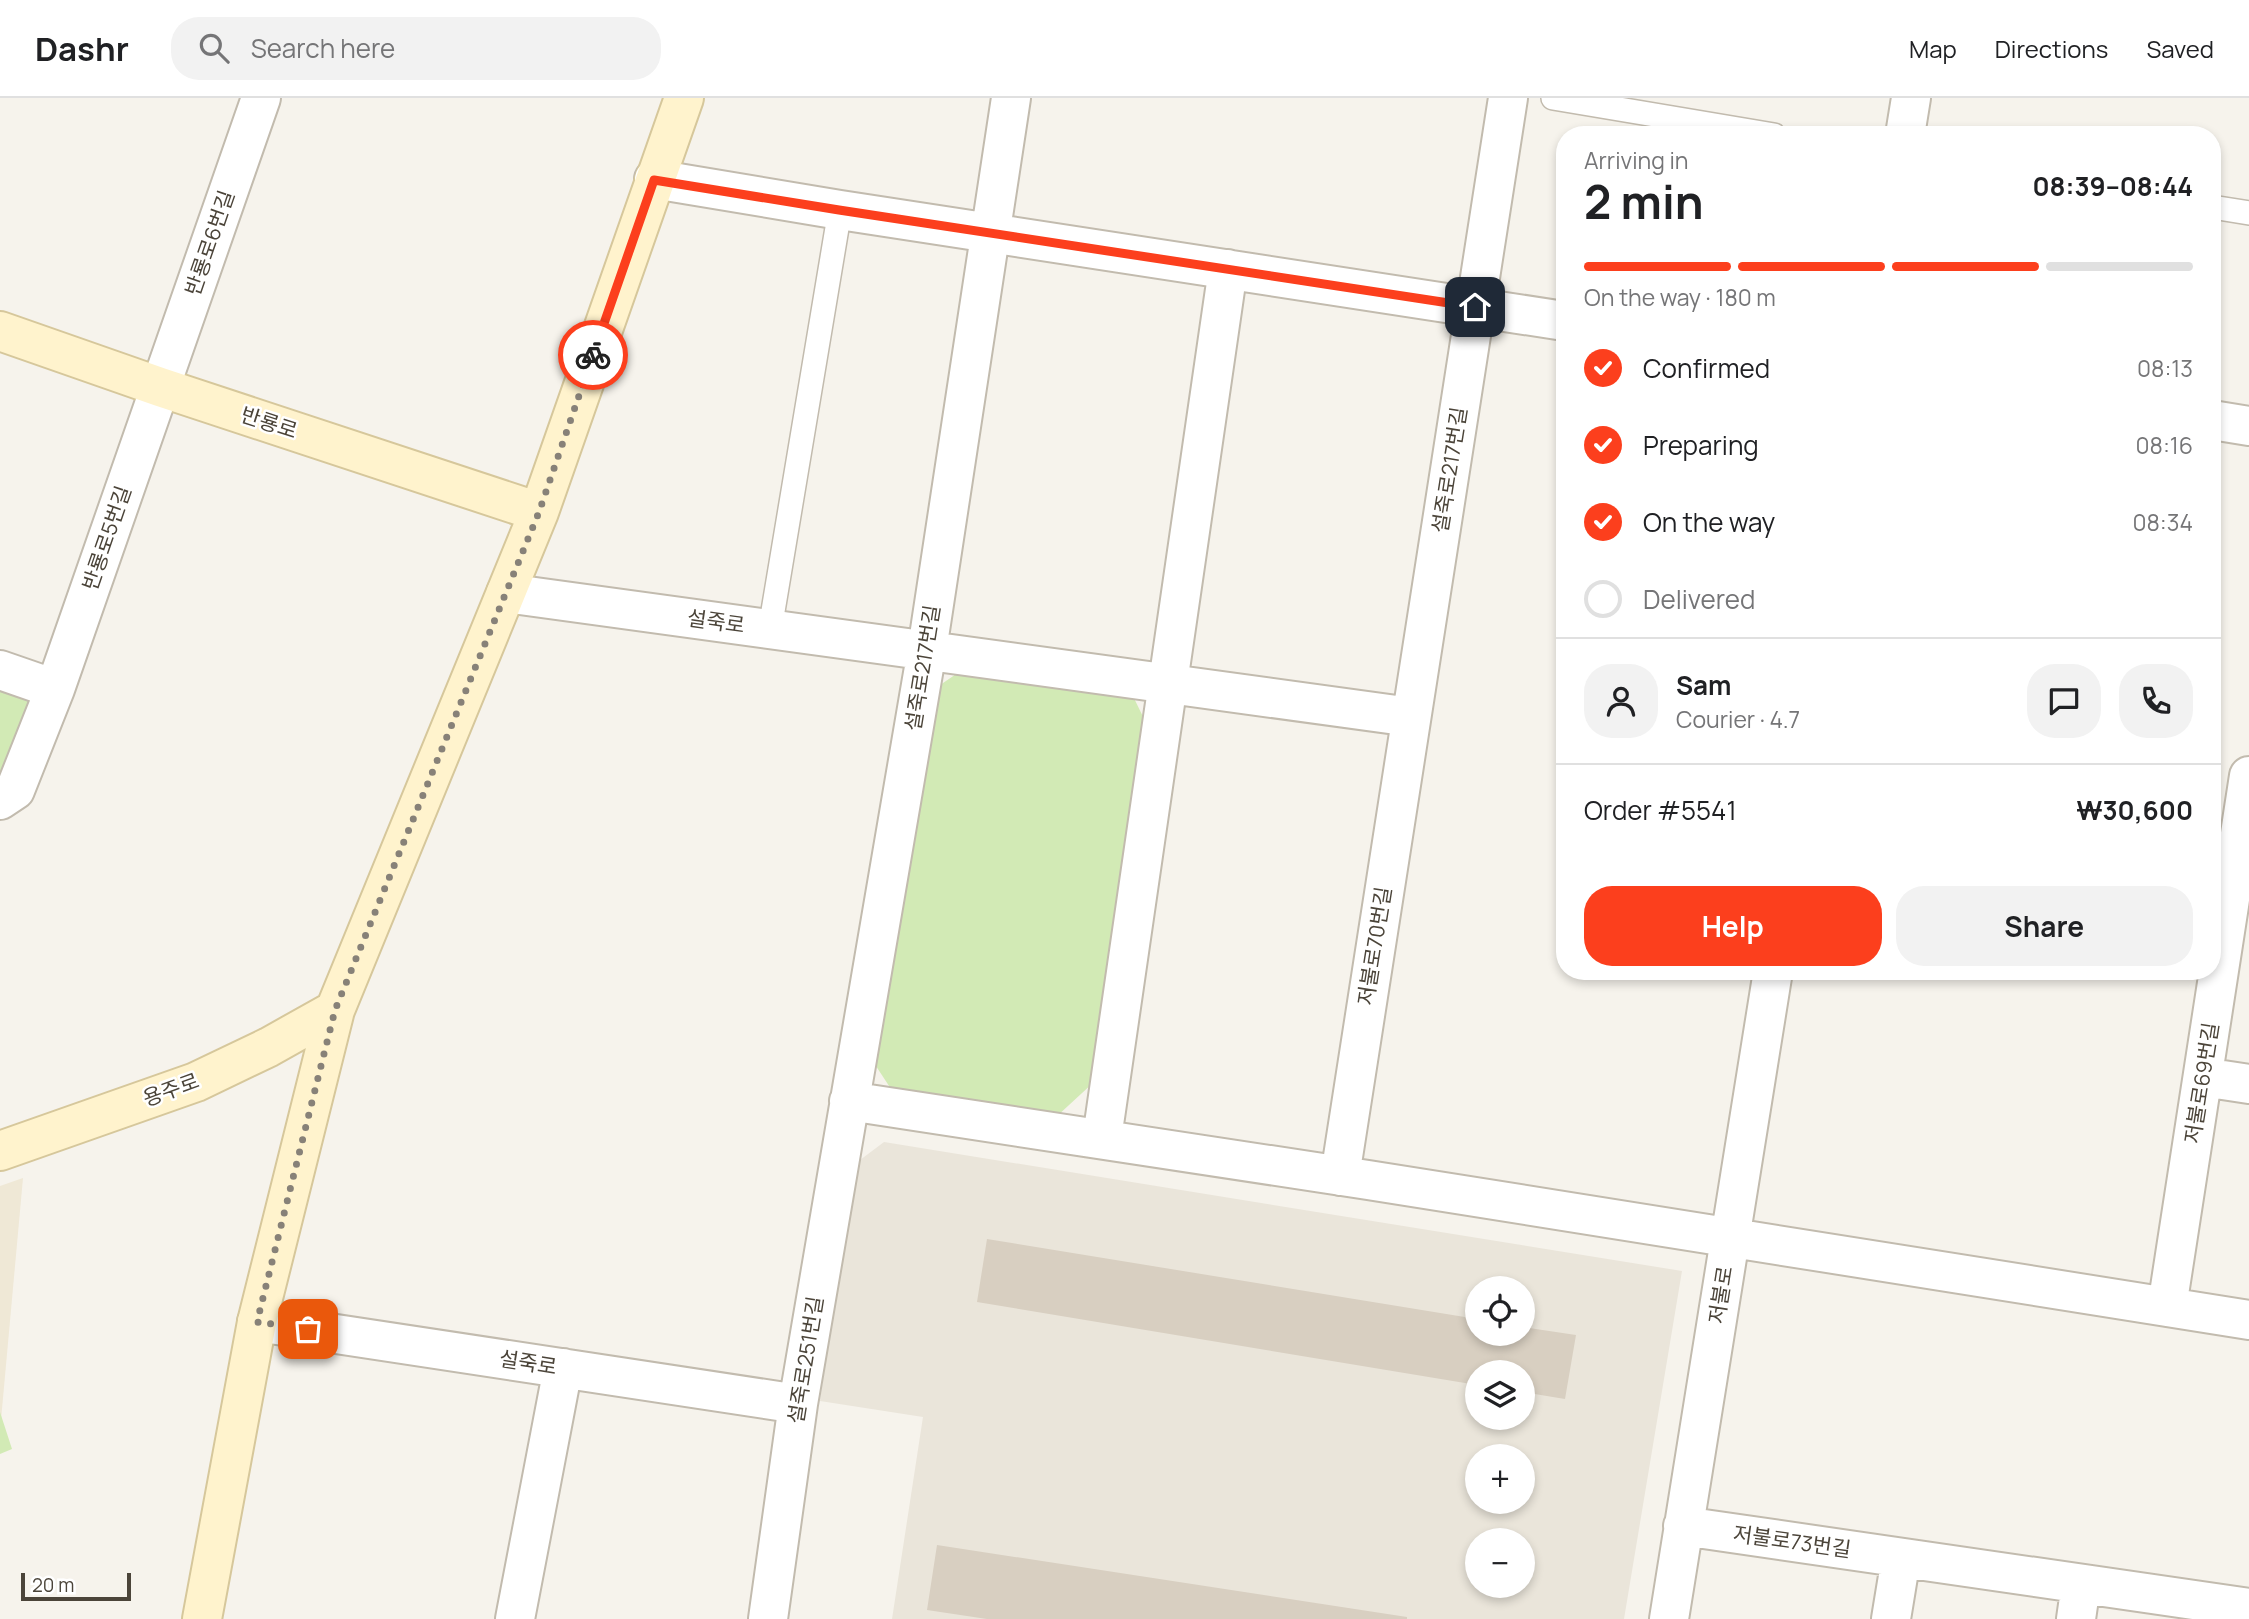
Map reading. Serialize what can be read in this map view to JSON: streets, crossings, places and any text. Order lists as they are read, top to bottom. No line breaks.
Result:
{"streets":{"main road":["반룡로","용주로"],"street":["반룡로6번길","설죽로217번길","반룡로5번길","설죽로","저불로70번길","저불로69번길","저불로","설죽로251번길","저불로73번길"]},"crossings":[["반룡로6번길","반룡로"],["반룡로6번길","반룡로5번길"],["반룡로","반룡로5번길"],["설죽로217번길","설죽로"],["설죽로217번길","저불로70번길"],["설죽로217번길","설죽로251번길"],["설죽로","저불로70번길"],["설죽로","설죽로251번길"],["저불로","저불로73번길"]],"scale_bar":"20 m","page":{"header":"Dashr","search":"Search here","nav":["Map","Directions","Saved"],"heading":["2 min","Arriving in","08:39–08:44"],"panel":["Sam","Courier · 4.7","Order #5541","₩30,600"],"bar":"On the way · 180 m","list":[["Confirmed","08:13"],["Preparing","08:16"],["On the way","08:34"],"Delivered"],"buttons":["Help","Share"],"map_buttons":["+","−"],"scale":"20 m"}}
